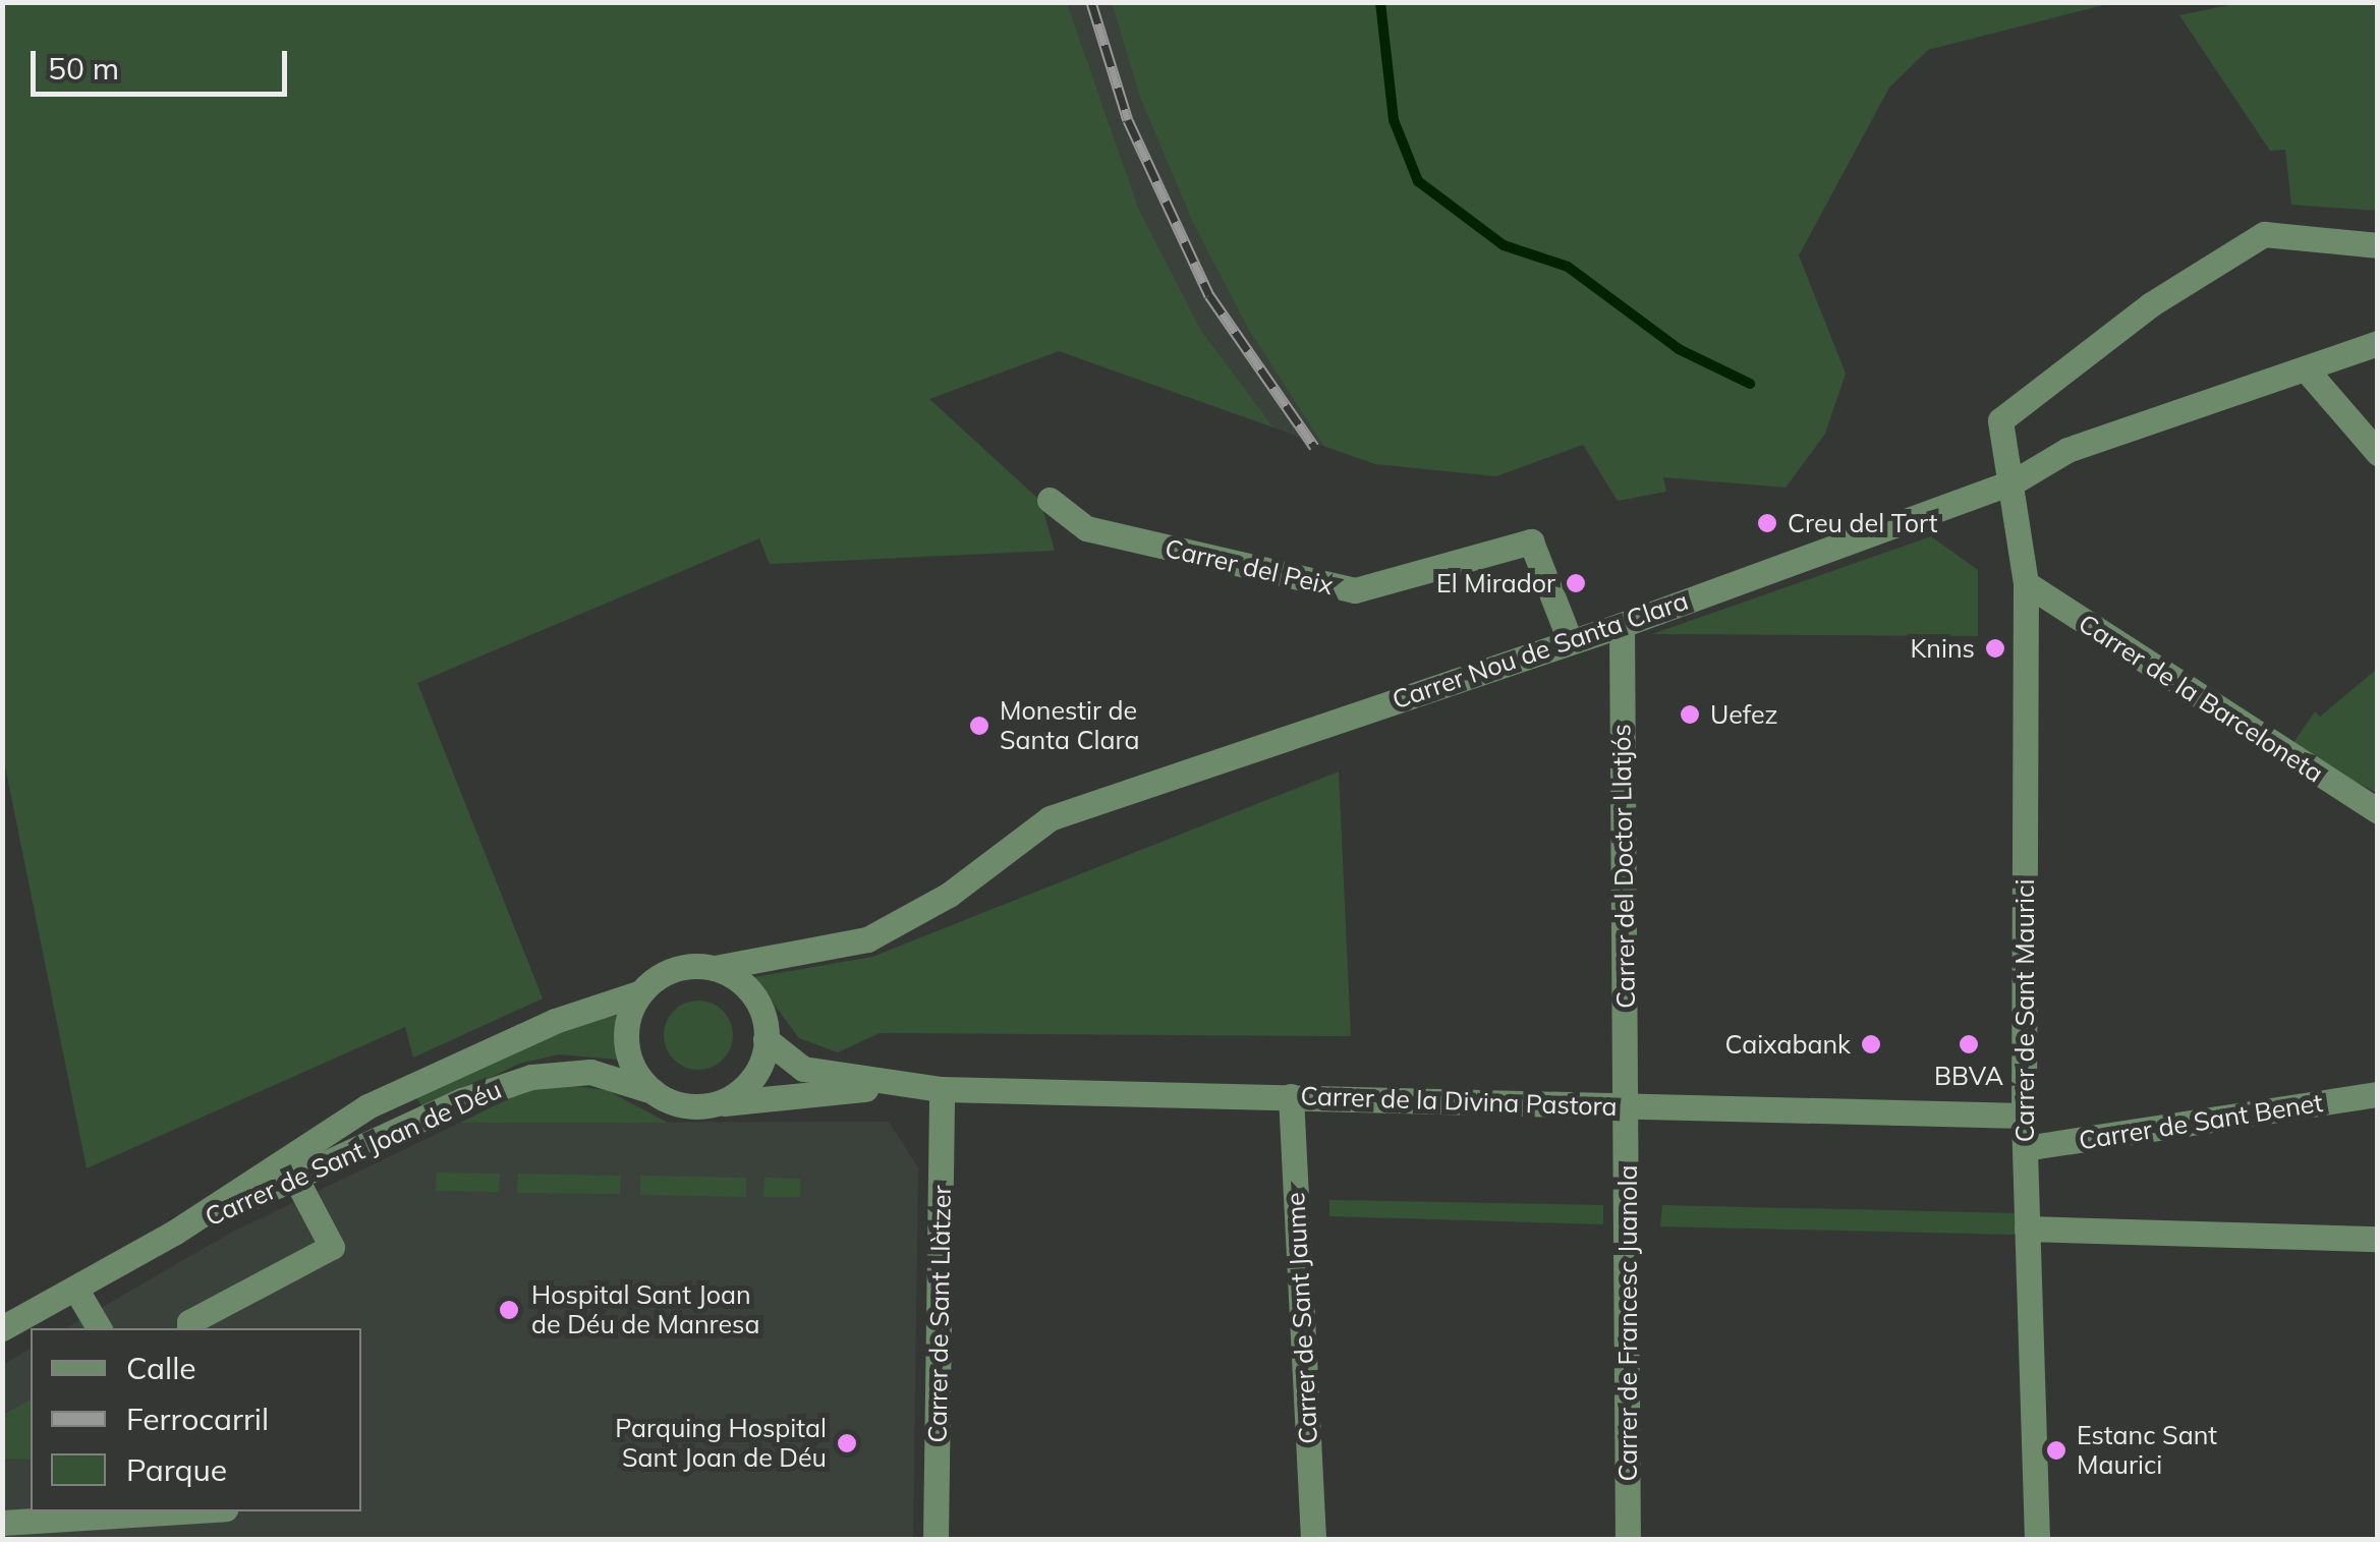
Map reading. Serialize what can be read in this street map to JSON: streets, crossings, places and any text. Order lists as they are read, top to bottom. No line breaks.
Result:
{"streets":{"street":["Carrer del Peix","Carrer Nou de Santa Clara","Carrer de la Barceloneta","Carrer del Doctor Llatjós","Carrer de Sant Maurici","Carrer de la Divina Pastora","Carrer de Sant Benet","Carrer de Sant Joan de Déu","Carrer de Sant Llàtzer","Carrer de Sant Jaume","Carrer de Francesc Juanola"]},"crossings":[["Carrer del Peix","Carrer Nou de Santa Clara"],["Carrer Nou de Santa Clara","Carrer del Doctor Llatjós"],["Carrer Nou de Santa Clara","Carrer de Sant Maurici"],["Carrer Nou de Santa Clara","Carrer de la Divina Pastora"],["Carrer Nou de Santa Clara","Carrer de Sant Joan de Déu"],["Carrer de la Barceloneta","Carrer de Sant Maurici"],["Carrer del Doctor Llatjós","Carrer de la Divina Pastora"],["Carrer del Doctor Llatjós","Carrer de Francesc Juanola"],["Carrer de Sant Maurici","Carrer de la Divina Pastora"],["Carrer de Sant Maurici","Carrer de Sant Benet"],["Carrer de la Divina Pastora","Carrer de Sant Joan de Déu"],["Carrer de la Divina Pastora","Carrer de Sant Llàtzer"],["Carrer de la Divina Pastora","Carrer de Sant Jaume"],["Carrer de la Divina Pastora","Carrer de Francesc Juanola"]],"places":["Creu del Tort","El Mirador","Knins","Uefez","Monestir de Santa Clara","Caixabank","BBVA","Hospital Sant Joan de Déu de Manresa","Parquing Hospital Sant Joan de Déu","Estanc Sant Maurici"],"legend":["Calle","Ferrocarril","Parque"],"scale_bar":"50 m"}
